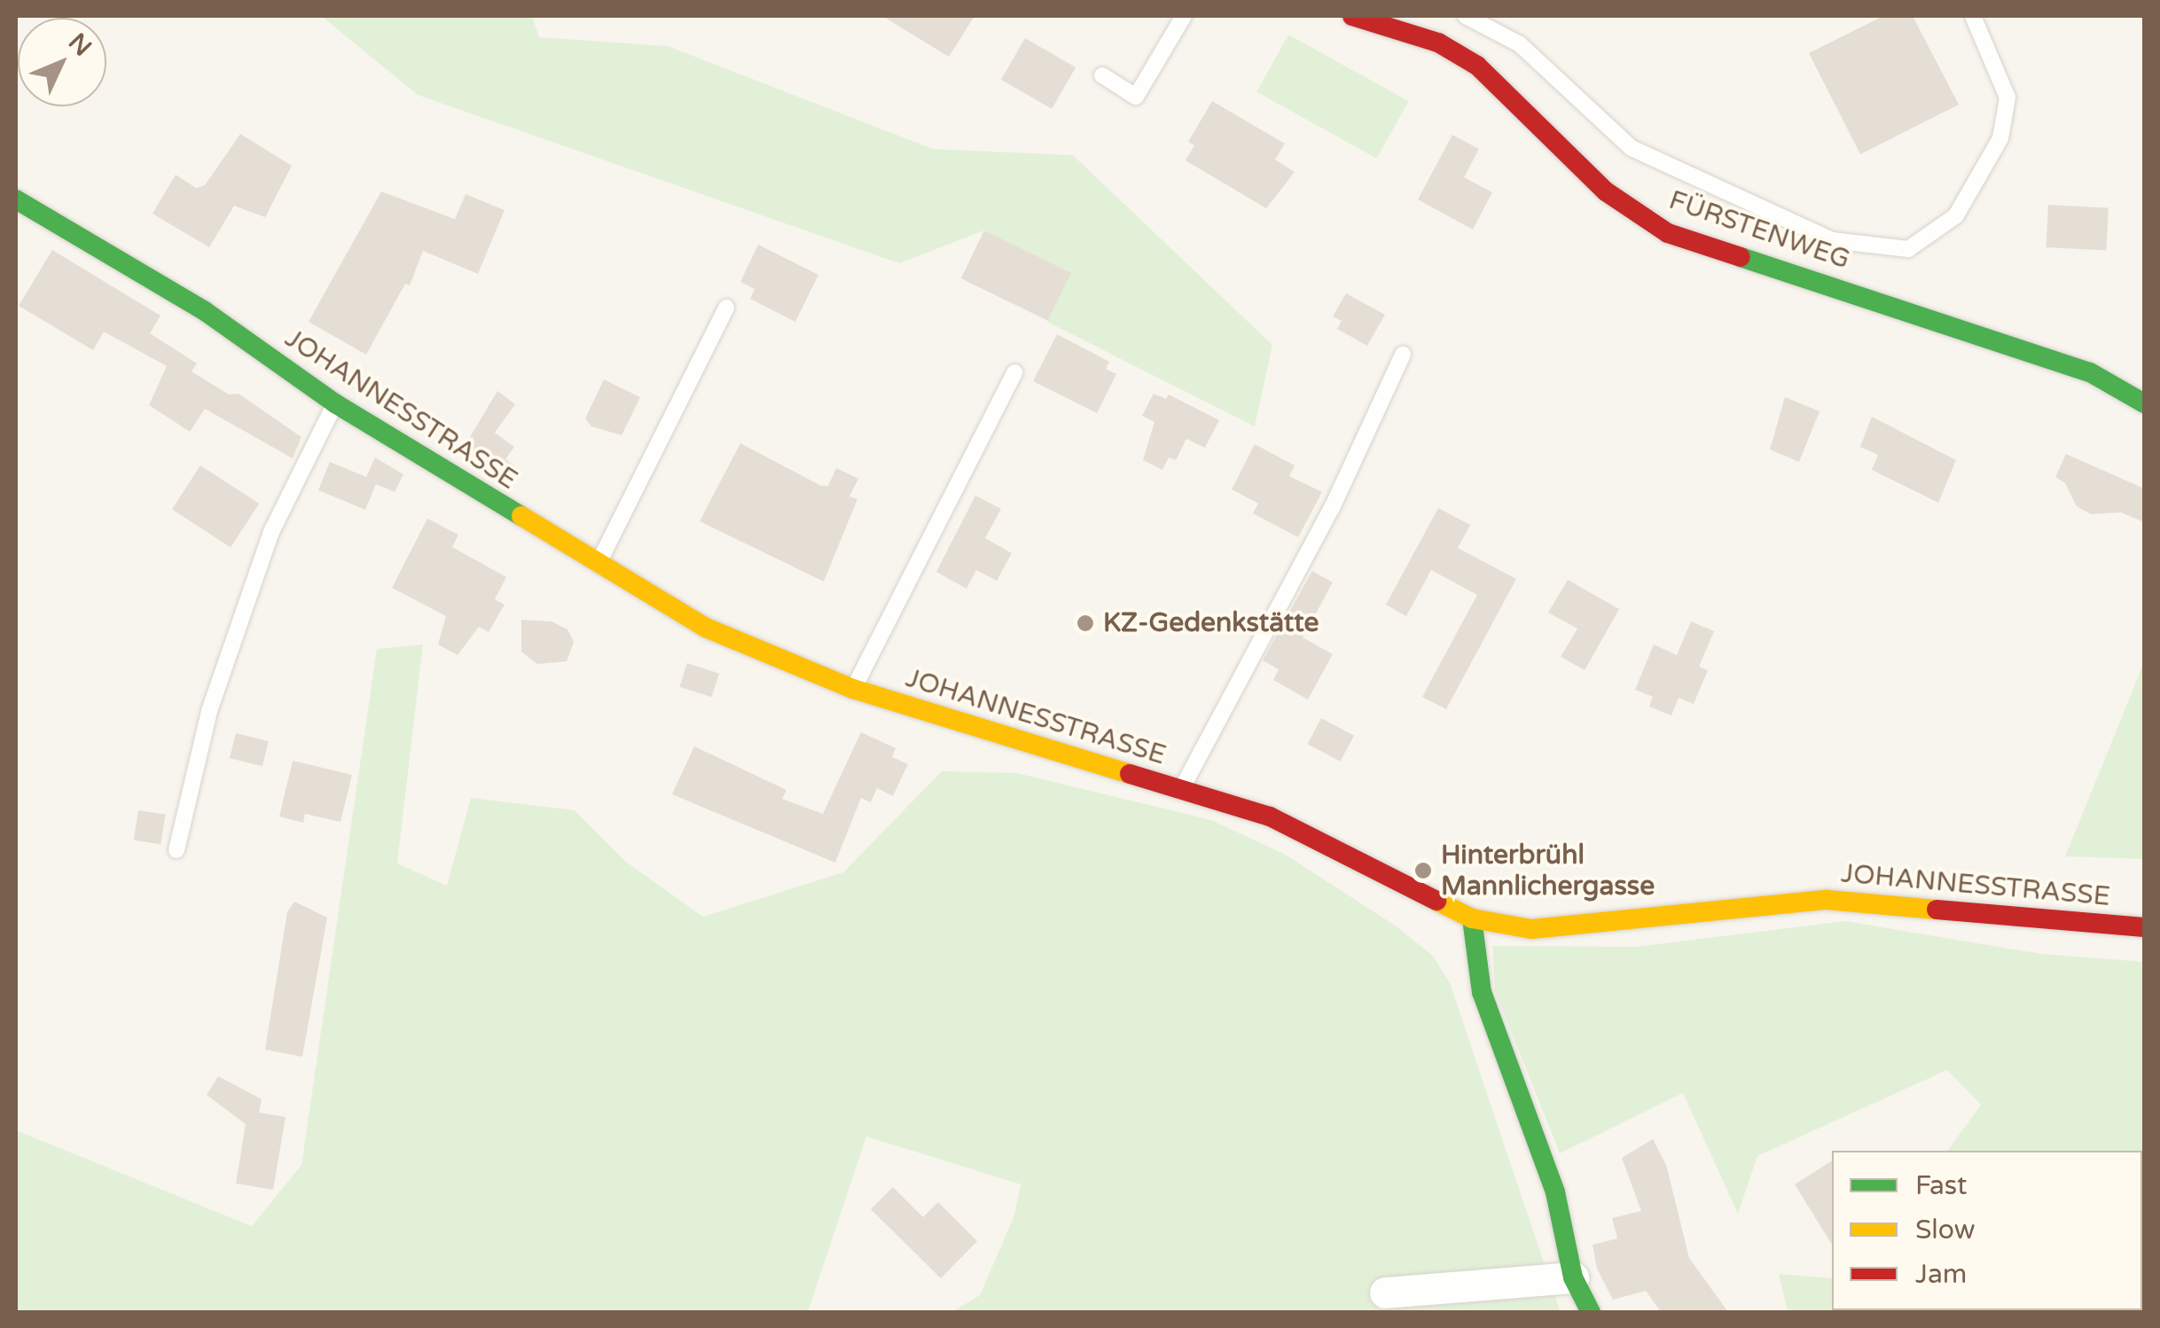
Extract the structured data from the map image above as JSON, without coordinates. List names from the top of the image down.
{
  "streets": {
    "main road": ["FÜRSTENWEG", "JOHANNESSTRASSE"]
  },
  "places": ["KZ-Gedenkstätte", "Hinterbrühl Mannlichergasse"],
  "legend": ["Fast", "Slow", "Jam"],
  "north": "top right"
}
